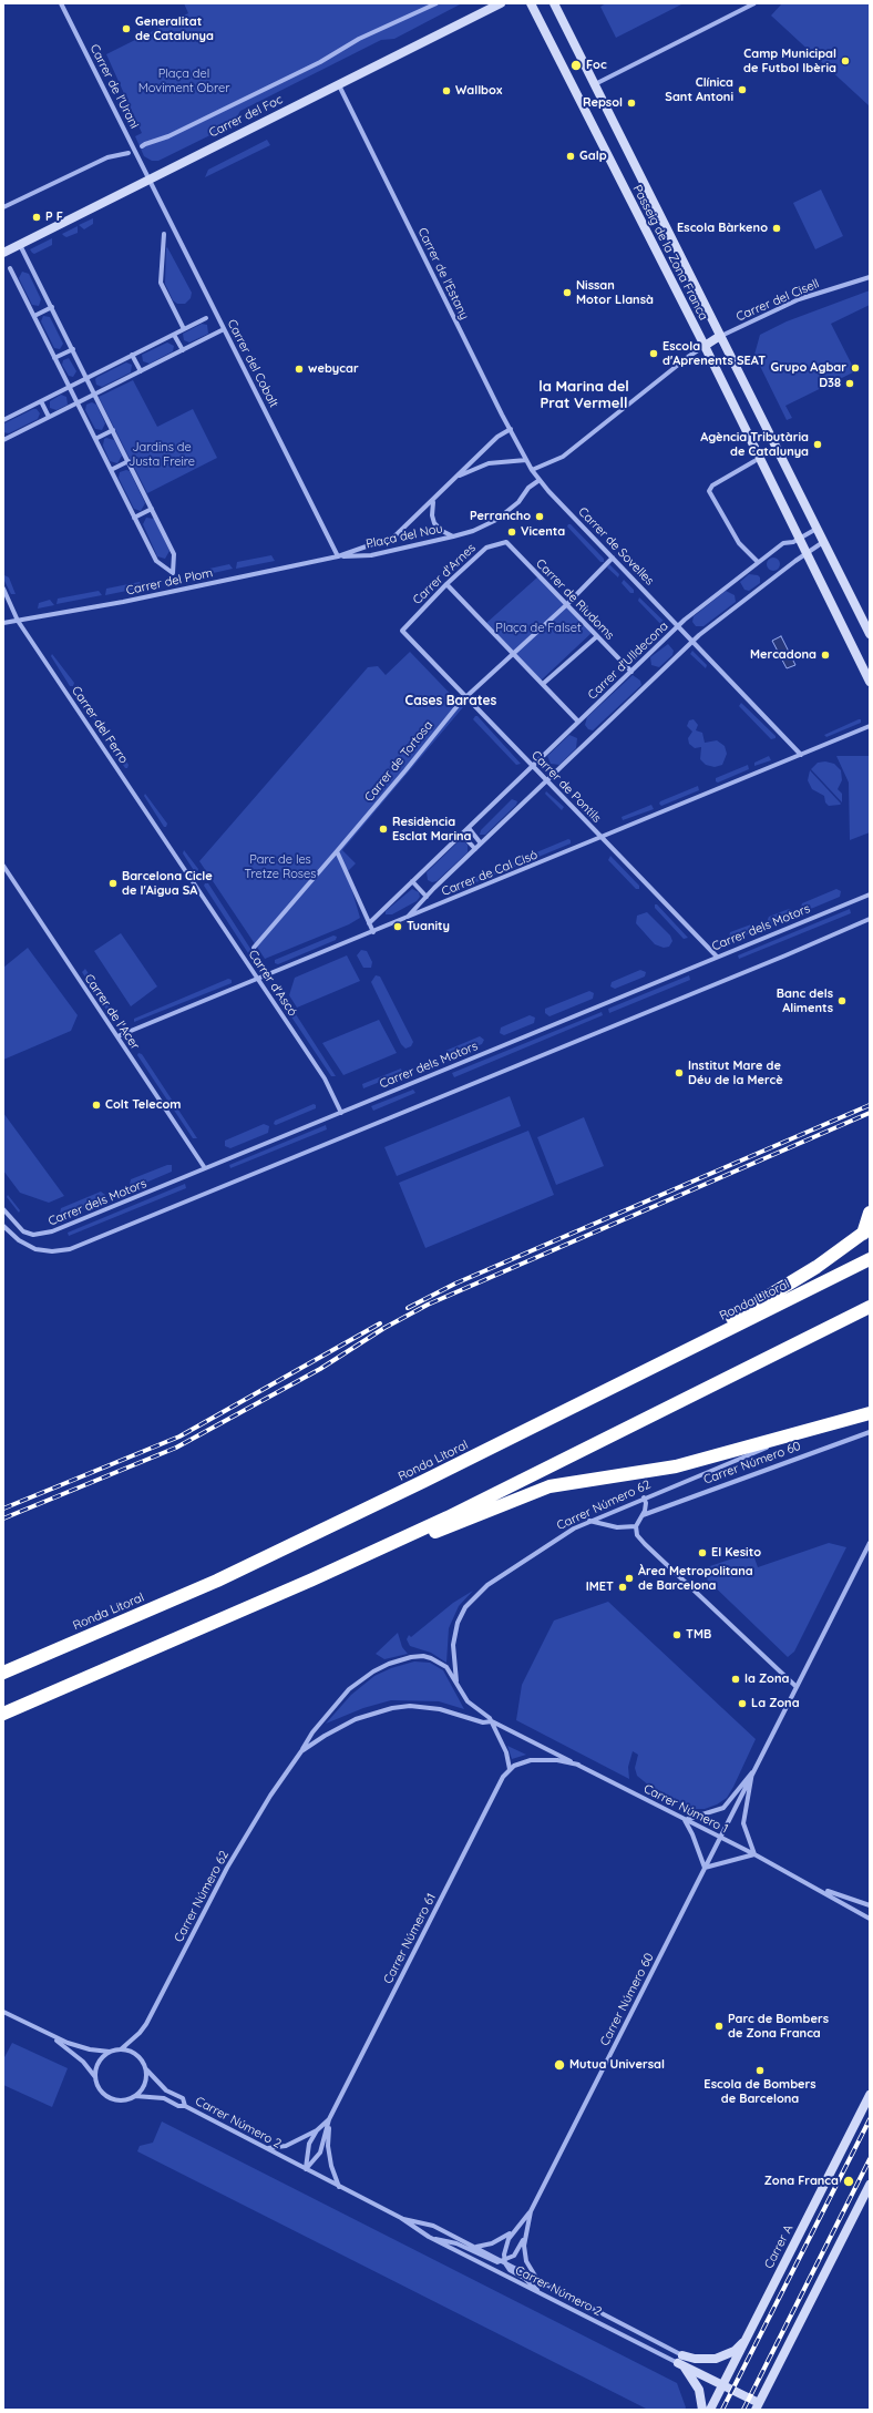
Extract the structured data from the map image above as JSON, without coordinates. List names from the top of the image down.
{
  "streets": {
    "highway": ["Ronda Litoral"],
    "main road": ["Carrer del Foc", "Passeig de la Zona Franca", "Carrer A"],
    "street": [
      "Carrer de l'Urani",
      "Carrer de l'Estany",
      "Carrer del Cisell",
      "Carrer del Cobalt",
      "Plaça del Nou",
      "Carrer de Sovelles",
      "Carrer d'Arnes",
      "Carrer del Plom",
      "Carrer de Riudoms",
      "Carrer d'Ulldecona",
      "Carrer del Ferro",
      "Carrer de Tortosa",
      "Carrer de Pontils",
      "Carrer de Cal Cisó",
      "Carrer dels Motors",
      "Carrer d'Ascó",
      "Carrer de l'Acer",
      "Carrer Número 60",
      "Carrer Número 62",
      "Carrer Número 1",
      "Carrer Número 61",
      "Carrer Número 2"
    ]
  },
  "crossings": [
    ["Carrer de l'Urani", "Carrer del Foc"],
    ["Carrer de l'Urani", "Carrer del Cobalt"],
    ["Carrer del Foc", "Carrer de l'Estany"],
    ["Carrer del Foc", "Carrer del Cobalt"],
    ["Passeig de la Zona Franca", "Carrer del Cisell"],
    ["Passeig de la Zona Franca", "Carrer d'Ulldecona"],
    ["Carrer de l'Estany", "Plaça del Nou"],
    ["Carrer de l'Estany", "Carrer de Sovelles"],
    ["Carrer del Cobalt", "Plaça del Nou"],
    ["Carrer del Cobalt", "Carrer del Plom"],
    ["Plaça del Nou", "Carrer de Sovelles"],
    ["Plaça del Nou", "Carrer del Plom"],
    ["Carrer de Sovelles", "Carrer d'Ulldecona"],
    ["Carrer de Sovelles", "Carrer de Tortosa"],
    ["Carrer de Sovelles", "Carrer de Cal Cisó"],
    ["Carrer d'Arnes", "Carrer de Riudoms"],
    ["Carrer d'Arnes", "Carrer de Pontils"],
    ["Carrer del Plom", "Carrer del Ferro"],
    ["Carrer de Riudoms", "Carrer d'Ulldecona"],
    ["Carrer de Riudoms", "Carrer de Tortosa"],
    ["Carrer d'Ulldecona", "Carrer de Pontils"],
    ["Carrer del Ferro", "Carrer d'Ascó"],
    ["Carrer de Tortosa", "Carrer de Pontils"],
    ["Carrer de Pontils", "Carrer de Cal Cisó"],
    ["Carrer de Pontils", "Carrer dels Motors"],
    ["Carrer de Cal Cisó", "Carrer d'Ascó"],
    ["Carrer de Cal Cisó", "Carrer de l'Acer"],
    ["Carrer dels Motors", "Carrer d'Ascó"],
    ["Carrer dels Motors", "Carrer de l'Acer"],
    ["Carrer Número 60", "Carrer Número 1"],
    ["Carrer Número 60", "Carrer Número 2"],
    ["Carrer Número 62", "Carrer Número 1"],
    ["Carrer Número 62", "Carrer Número 2"],
    ["Carrer Número 61", "Carrer Número 2"]
  ],
  "districts": ["la Marina del Prat Vermell", "Cases Barates"],
  "parks": [
    "Plaça del Moviment Obrer",
    "Jardins de Justa Freire",
    "Plaça de Falset",
    "Parc de les Tretze Roses"
  ],
  "places": [
    "Generalitat de Catalunya",
    "Camp Municipal de Futbol Ibèria",
    "Foc",
    "Clínica Sant Antoni",
    "Wallbox",
    "Repsol",
    "Galp",
    "P F",
    "Escola Bàrkeno",
    "Nissan Motor Llansà",
    "Escola d'Aprenents SEAT",
    "Grupo Agbar",
    "webycar",
    "D38",
    "Agència Tributària de Catalunya",
    "Perrancho",
    "Vicenta",
    "Mercadona",
    "Residència Esclat Marina",
    "Barcelona Cicle de l'Aigua SA",
    "Tuanity",
    "Banc dels Aliments",
    "Institut Mare de Déu de la Mercè",
    "Colt Telecom",
    "El Kesito",
    "Àrea Metropolitana de Barcelona",
    "IMET",
    "TMB",
    "la Zona",
    "La Zona",
    "Parc de Bombers de Zona Franca",
    "Mutua Universal",
    "Escola de Bombers de Barcelona",
    "Zona Franca"
  ]
}
